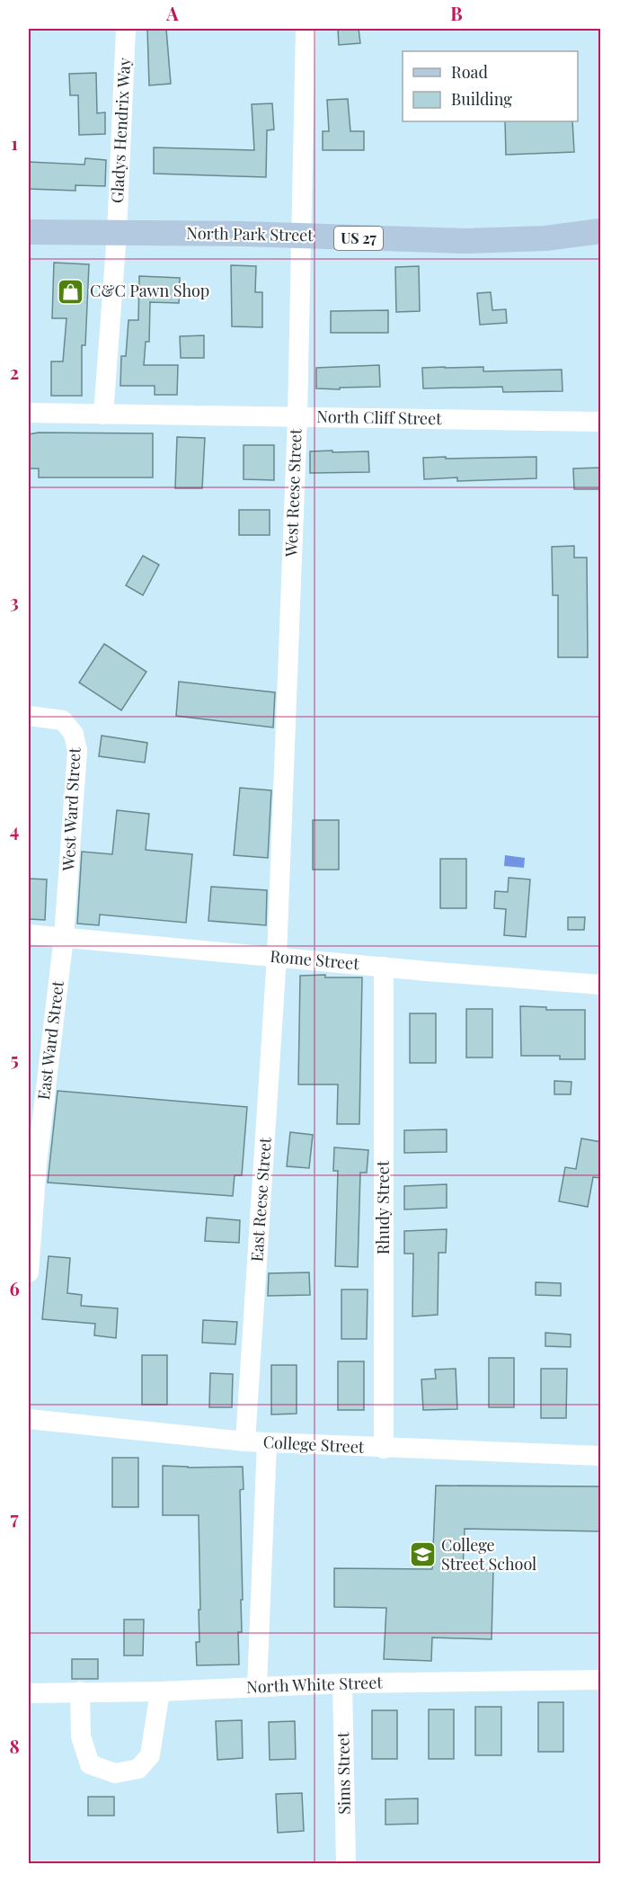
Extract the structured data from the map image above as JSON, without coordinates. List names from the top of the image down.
{
  "streets": {
    "main road": ["North Park Street", "US 27"],
    "street": [
      "Gladys Hendrix Way",
      "North Cliff Street",
      "West Reese Street",
      "West Ward Street",
      "Rome Street",
      "East Ward Street",
      "East Reese Street",
      "Rhudy Street",
      "College Street",
      "North White Street",
      "Sims Street"
    ]
  },
  "crossings": [
    ["Gladys Hendrix Way", "North Park Street"],
    ["Gladys Hendrix Way", "North Cliff Street"],
    ["North Park Street", "West Reese Street"],
    ["North Cliff Street", "West Reese Street"],
    ["West Reese Street", "Rome Street"],
    ["West Reese Street", "East Reese Street"],
    ["West Ward Street", "Rome Street"],
    ["West Ward Street", "East Ward Street"],
    ["Rome Street", "East Ward Street"],
    ["Rome Street", "East Reese Street"],
    ["Rome Street", "Rhudy Street"],
    ["East Reese Street", "College Street"],
    ["Rhudy Street", "College Street"],
    ["North White Street", "Sims Street"]
  ],
  "places": {
    "shop": ["C&C Pawn Shop"],
    "school or university": ["College Street School"]
  },
  "legend": ["Road", "Building"],
  "grid": {
    "columns": ["A", "B"],
    "rows": [
      "1",
      "2",
      "3",
      "4",
      "5",
      "6",
      "7",
      "8"
    ]
  }
}
